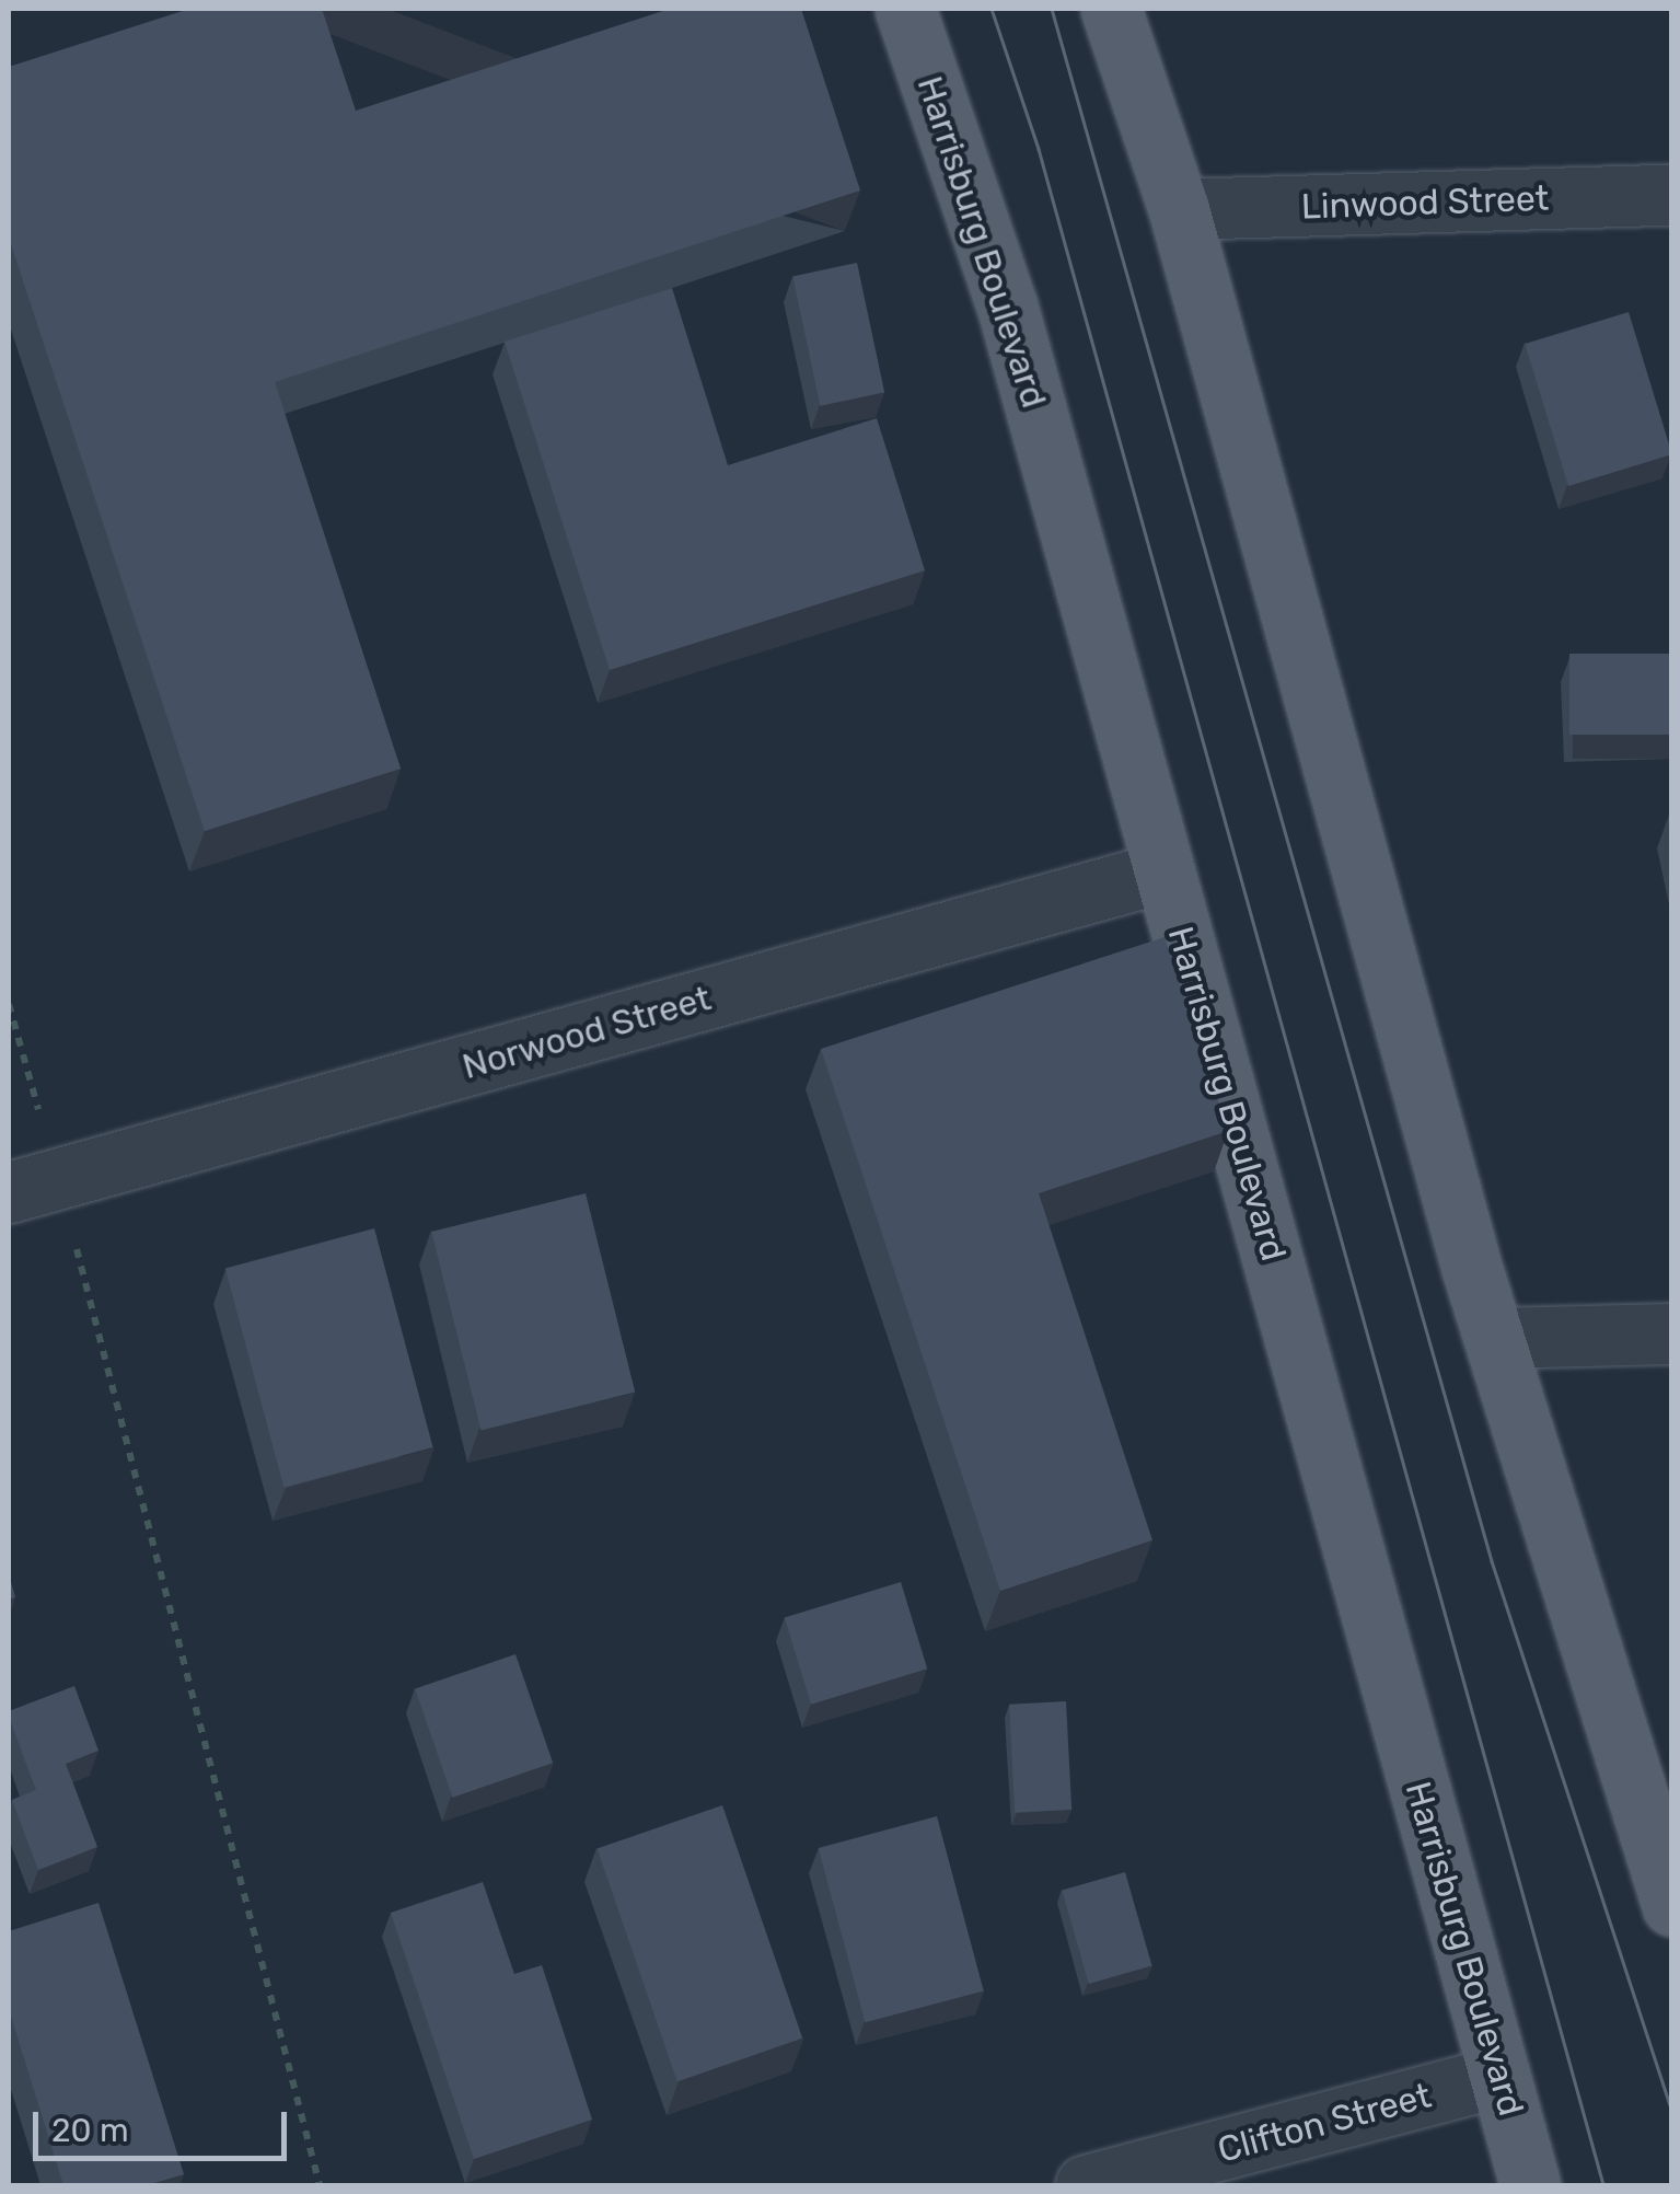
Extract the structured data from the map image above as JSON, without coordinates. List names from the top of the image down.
{
  "streets": {
    "main road": ["Harrisburg Boulevard"],
    "street": ["Linwood Street", "Norwood Street", "Clifton Street"]
  },
  "crossings": [
    ["Harrisburg Boulevard", "Norwood Street"],
    ["Harrisburg Boulevard", "Clifton Street"]
  ],
  "scale_bar": "20 m"
}
